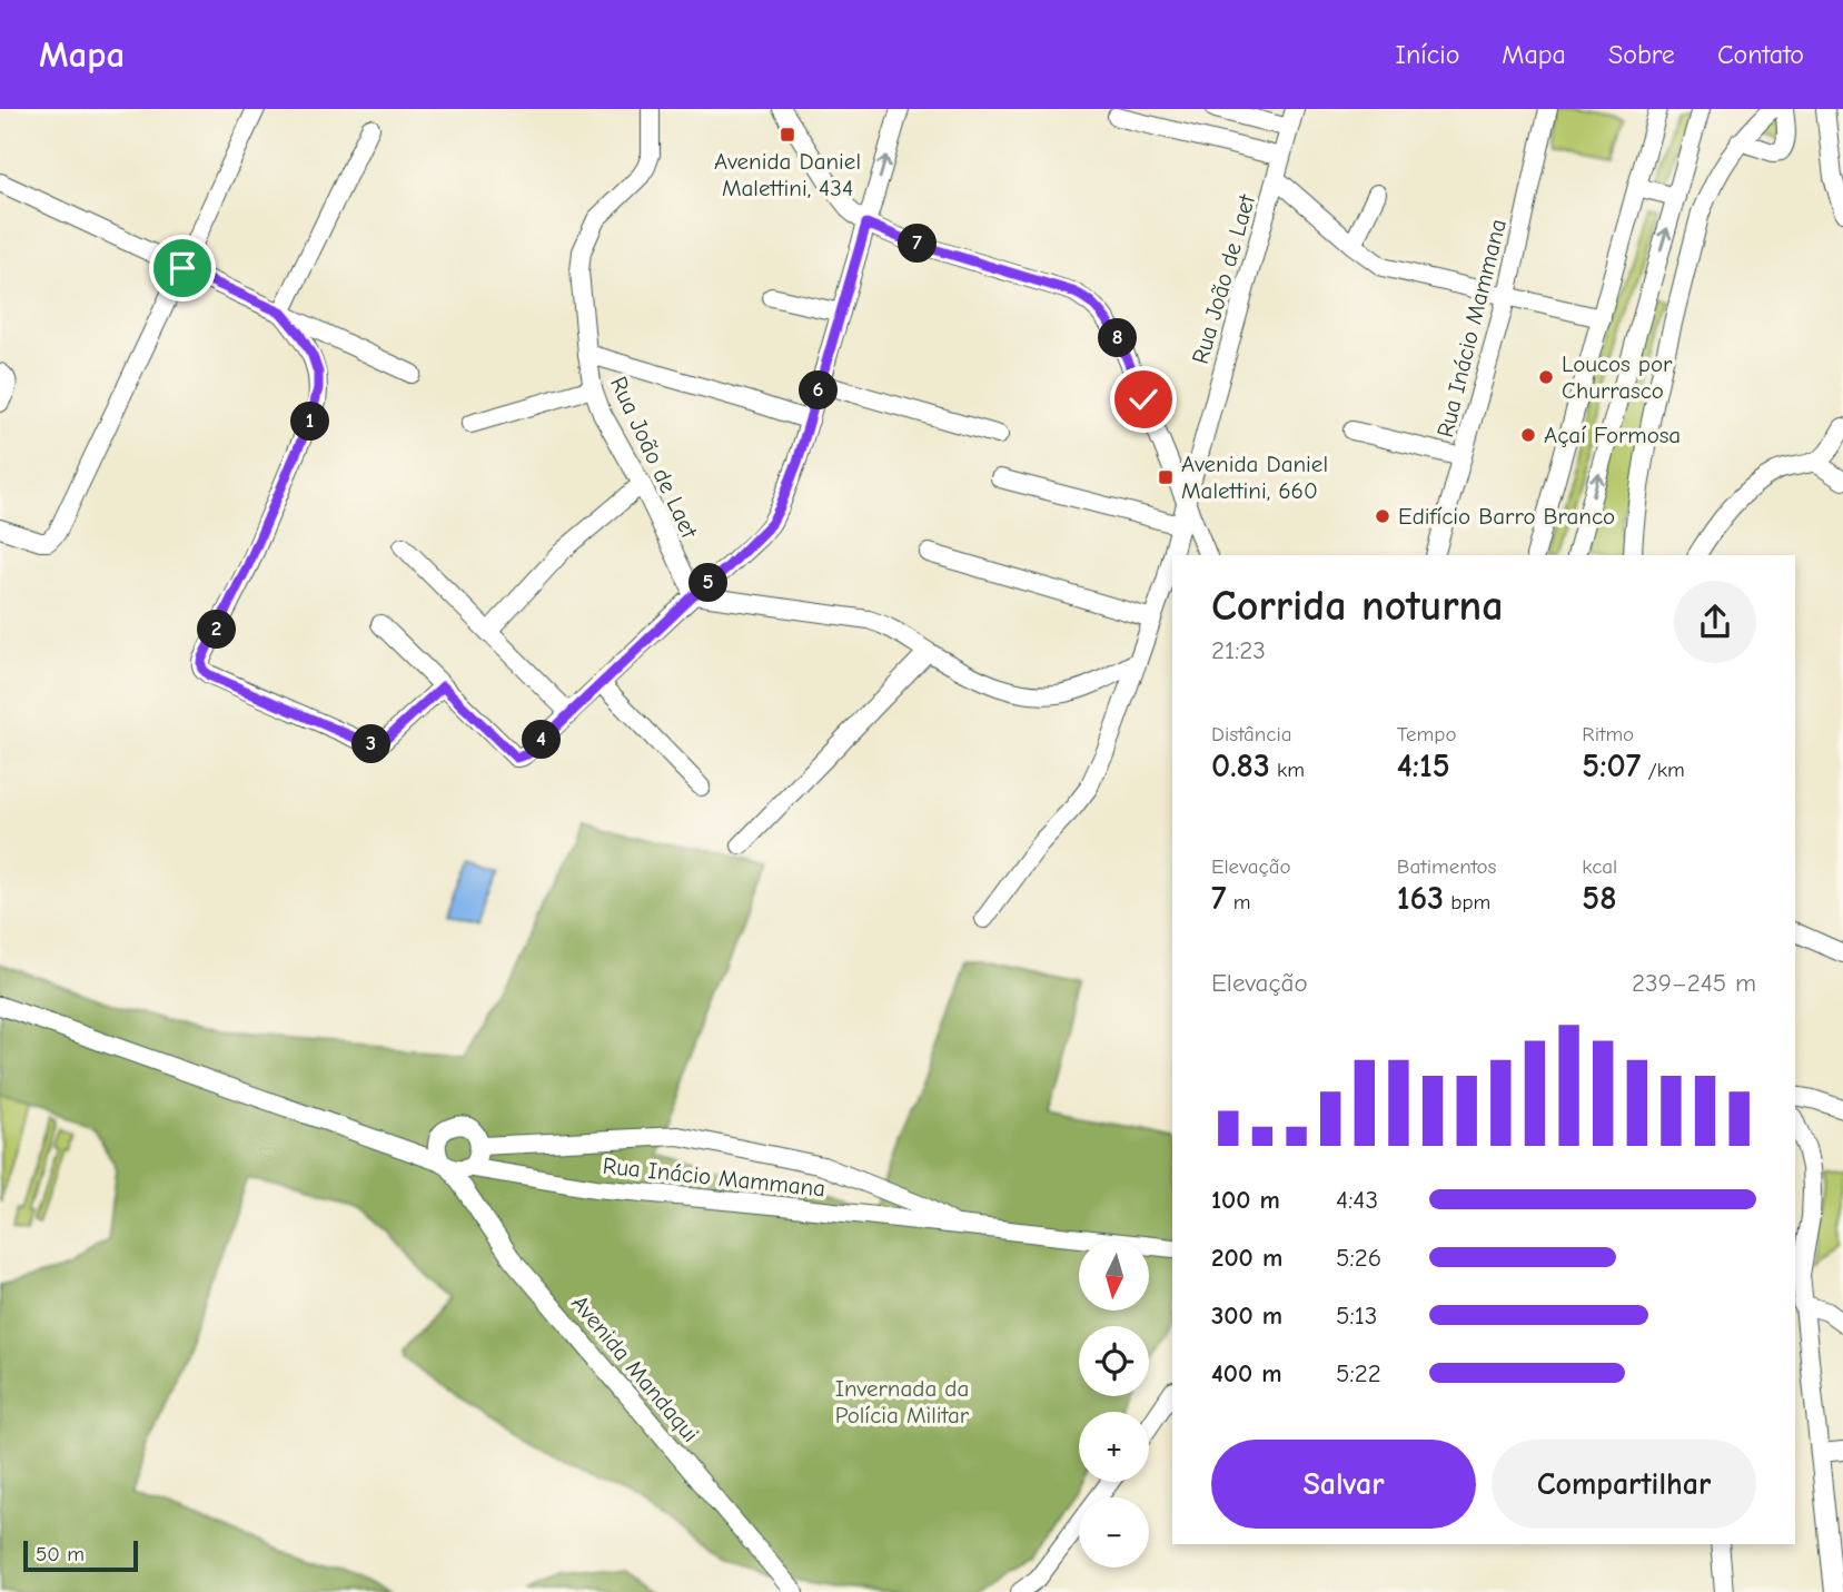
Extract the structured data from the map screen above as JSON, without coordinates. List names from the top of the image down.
{
  "streets": {
    "street": ["Rua João de Laet", "Rua Inácio Mammana", "Avenida Mandaqui"]
  },
  "crossings": [
    ["Rua Inácio Mammana", "Avenida Mandaqui"]
  ],
  "parks": ["Invernada da Polícia Militar"],
  "places": {
    "transit": ["Avenida Daniel Malettini, 434", "Avenida Daniel Malettini, 660"],
    "other": ["Loucos por Churrasco", "Açaí Formosa", "Edifício Barro Branco"]
  },
  "scale_bar": "50 m",
  "north": "bottom",
  "page": {
    "header": "Mapa",
    "nav": [
      "Início",
      "Mapa",
      "Sobre",
      "Contato"
    ],
    "pins": [
      "7",
      "8",
      "6",
      "1",
      "5",
      "2",
      "4",
      "3"
    ],
    "heading": ["Corrida noturna", "21:23"],
    "stats": [
      ["Distância", "0.83 km"],
      ["Tempo", "4:15"],
      ["Ritmo", "5:07 /km"],
      ["Elevação", "7 m"],
      ["Batimentos", "163 bpm"],
      ["kcal", "58"]
    ],
    "chart": ["Elevação", "239–245 m"],
    "list": [
      {
        "name": "100 m",
        "note": "4:43"
      },
      {
        "name": "200 m",
        "note": "5:26"
      },
      {
        "name": "300 m",
        "note": "5:13"
      },
      {
        "name": "400 m",
        "note": "5:22"
      }
    ],
    "map_buttons": ["+", "−"],
    "buttons": ["Salvar", "Compartilhar"],
    "scale": "50 m"
  }
}
